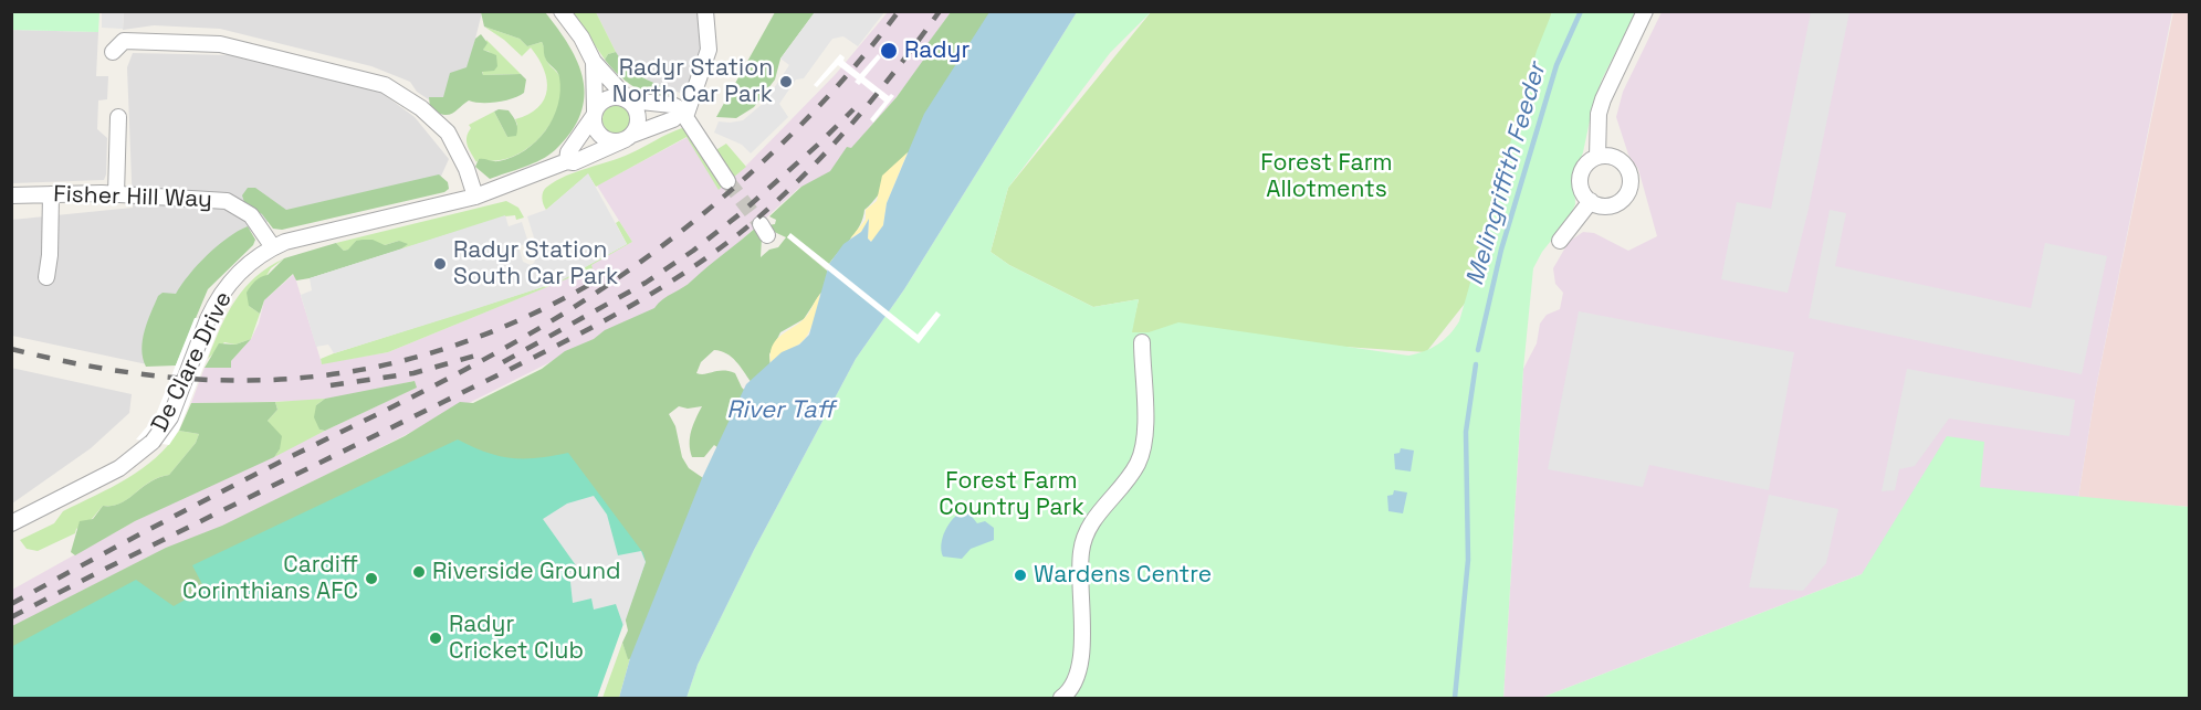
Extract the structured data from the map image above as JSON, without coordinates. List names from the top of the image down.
{
  "streets": {
    "street": ["Fisher Hill Way", "De Clare Drive"]
  },
  "crossings": [
    ["Fisher Hill Way", "De Clare Drive"]
  ],
  "water": ["Melingriffith Feeder", "River Taff"],
  "parks": ["Forest Farm Allotments", "Forest Farm Country Park"],
  "places": [
    "Radyr",
    "Radyr Station North Car Park",
    "Radyr Station South Car Park",
    "Riverside Ground",
    "Wardens Centre",
    "Cardiff Corinthians AFC",
    "Radyr Cricket Club"
  ]
}
